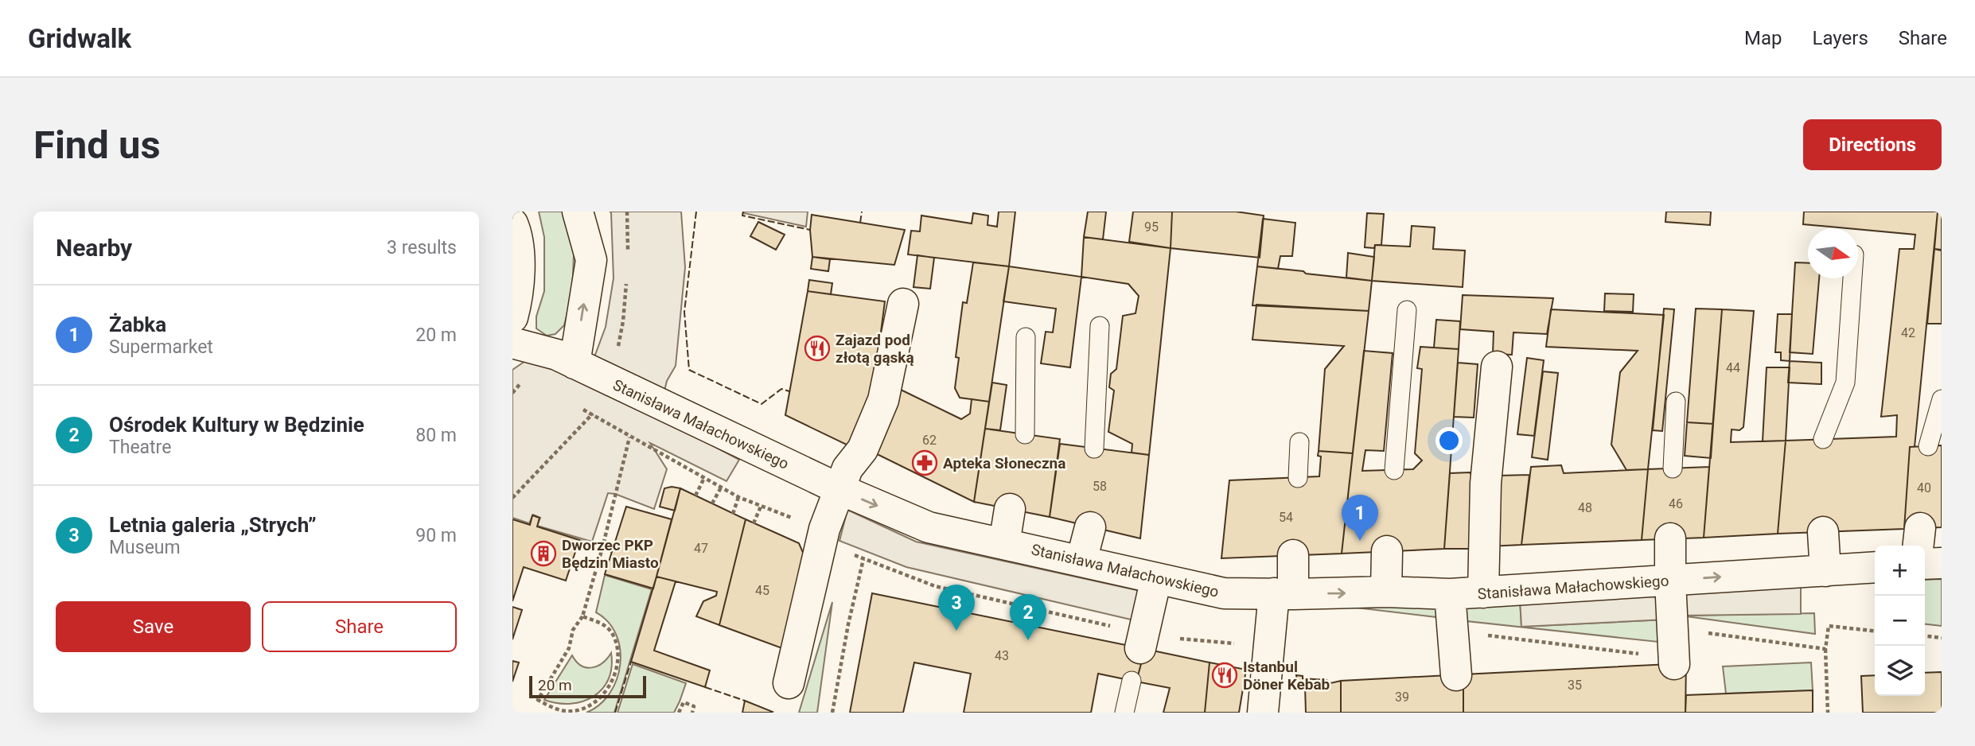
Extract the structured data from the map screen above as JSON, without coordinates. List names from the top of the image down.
{
  "streets": {
    "street": ["Stanisława Małachowskiego"]
  },
  "places": {
    "restaurant": ["Zajazd pod złotą gąską", "Istanbul Döner Kebab"],
    "pharmacy": ["Apteka Słoneczna"],
    "building": ["Dworzec PKP Będzin Miasto"]
  },
  "house_numbers": [
    "95",
    "42",
    "44",
    "62",
    "58",
    "40",
    "46",
    "48",
    "54",
    "47",
    "45",
    "43",
    "35",
    "39"
  ],
  "scale_bar": "20 m",
  "north": "right",
  "page": {
    "header": "Gridwalk",
    "nav": ["Map", "Layers", "Share"],
    "buttons": [
      "Directions",
      ["Save", "Share"]
    ],
    "title": "Find us",
    "heading": ["Nearby", "3 results"],
    "list": [
      {
        "mark": "1",
        "name": "Żabka",
        "note": "Supermarket",
        "value": "20 m"
      },
      {
        "mark": "2",
        "name": "Ośrodek Kultury w Będzinie",
        "note": "Theatre",
        "value": "80 m"
      },
      {
        "mark": "3",
        "name": "Letnia galeria „Strych”",
        "note": "Museum",
        "value": "90 m"
      }
    ],
    "pins": ["1", "3", "2"],
    "map_buttons": ["+", "−"],
    "scale": "20 m"
  }
}
